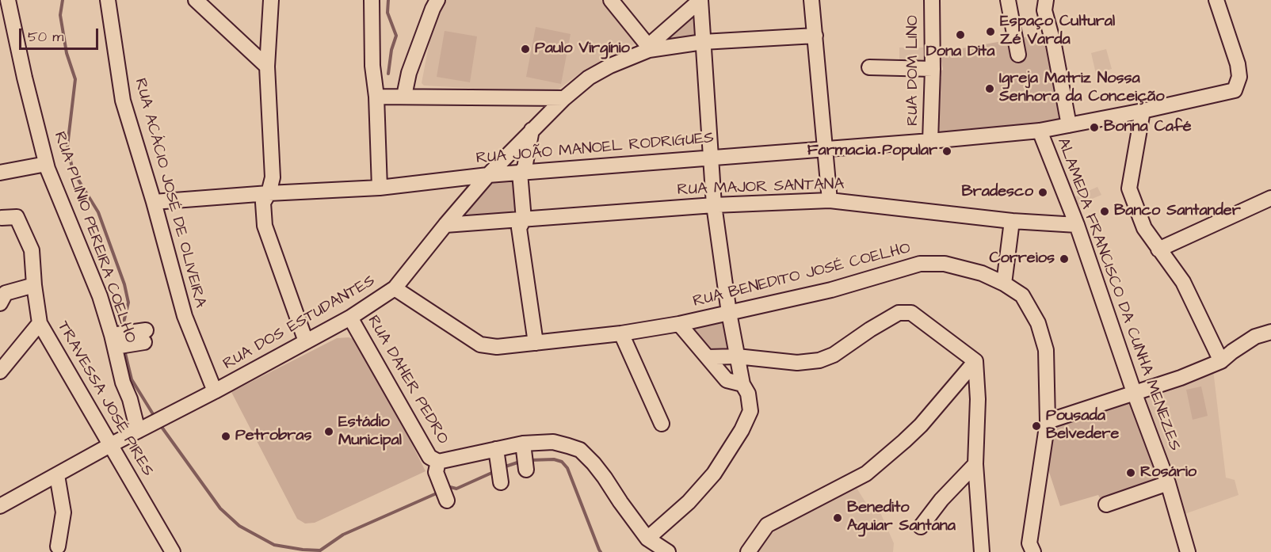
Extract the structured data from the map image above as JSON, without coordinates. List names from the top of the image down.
{
  "streets": {
    "street": [
      "RUA DOM LINO",
      "RUA JOÃO MANOEL RODRIGUES",
      "RUA MAJOR SANTANA",
      "RUA ACÁCIO JOSÉ DE OLIVEIRA",
      "RUA PLINIO PEREIRA COELHO",
      "RUA BENEDITO JOSÉ COELHO",
      "ALAMEDA FRANCISCO DA CUNHA MENEZES",
      "RUA DOS ESTUDANTES",
      "RUA DAHER PEDRO",
      "TRAVESSA JOSÉ PIRES"
    ]
  },
  "crossings": [
    ["RUA DOM LINO", "RUA JOÃO MANOEL RODRIGUES"],
    ["RUA JOÃO MANOEL RODRIGUES", "RUA ACÁCIO JOSÉ DE OLIVEIRA"],
    ["RUA JOÃO MANOEL RODRIGUES", "ALAMEDA FRANCISCO DA CUNHA MENEZES"],
    ["RUA JOÃO MANOEL RODRIGUES", "RUA DOS ESTUDANTES"],
    ["RUA MAJOR SANTANA", "ALAMEDA FRANCISCO DA CUNHA MENEZES"],
    ["RUA MAJOR SANTANA", "RUA DOS ESTUDANTES"],
    ["RUA ACÁCIO JOSÉ DE OLIVEIRA", "RUA DOS ESTUDANTES"],
    ["RUA PLINIO PEREIRA COELHO", "RUA DOS ESTUDANTES"],
    ["RUA BENEDITO JOSÉ COELHO", "RUA DOS ESTUDANTES"],
    ["RUA DOS ESTUDANTES", "RUA DAHER PEDRO"],
    ["RUA DOS ESTUDANTES", "TRAVESSA JOSÉ PIRES"]
  ],
  "places": [
    "Espaço Cultural Zé Varda",
    "Dona Dita",
    "Paulo Virgínio",
    "Igreja Matriz Nossa Senhora da Conceição",
    "Bonna Café",
    "Farmacia Popular",
    "Bradesco",
    "Banco Santander",
    "Correios",
    "Pousada Belvedere",
    "Estádio Municipal",
    "Petrobras",
    "Rosário",
    "Benedito Aguiar Santana"
  ],
  "scale_bar": "50 m"
}
